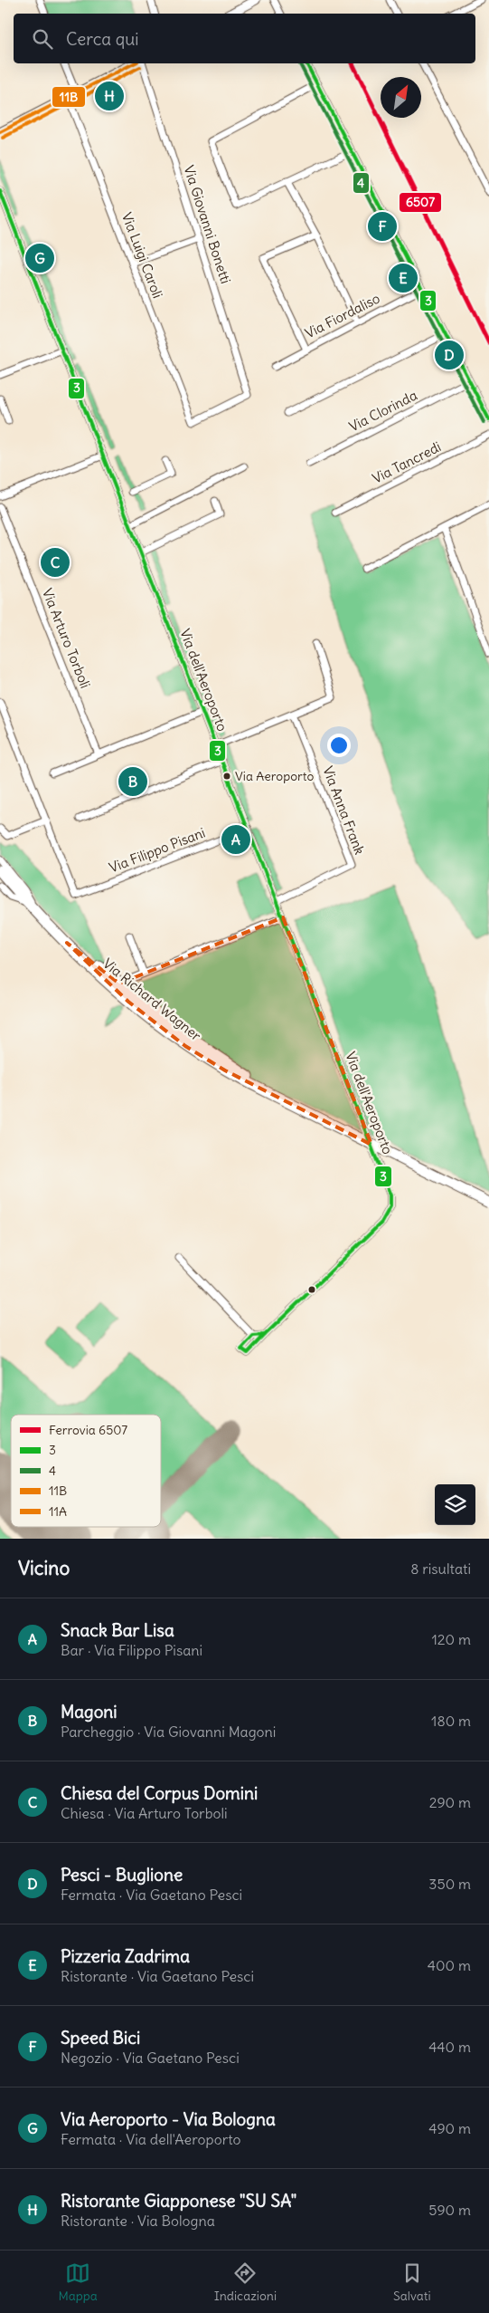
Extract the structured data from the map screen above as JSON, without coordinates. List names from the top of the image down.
{
  "streets": {
    "main road": ["Via Richard Wagner"],
    "street": [
      "Via Giovanni Bonetti",
      "Via Luigi Caroli",
      "Via Fiordaliso",
      "Via Clorinda",
      "Via Tancredi",
      "Via Arturo Torboli",
      "Via dell'Aeroporto",
      "Via Anna Frank",
      "Via Filippo Pisani"
    ]
  },
  "crossings": [
    ["Via Giovanni Bonetti", "Via Luigi Caroli"],
    ["Via dell'Aeroporto", "Via Anna Frank"],
    ["Via dell'Aeroporto", "Via Filippo Pisani"]
  ],
  "places": ["Via Aeroporto"],
  "lines": [
    "rail line 6507",
    "transit line 3",
    "transit line 11B",
    "transit line 4",
    "transit line 11A"
  ],
  "legend": [
    "Ferrovia 6507",
    "3",
    "4",
    "11B",
    "11A"
  ],
  "north": "top right",
  "page": {
    "search": "Cerca qui",
    "pins": [
      "H",
      "F",
      "G",
      "E",
      "D",
      "C",
      "B",
      "A"
    ],
    "heading": ["Vicino", "8 risultati"],
    "list": [
      {
        "mark": "A",
        "name": "Snack Bar Lisa",
        "note": "Bar · Via Filippo Pisani",
        "value": "120 m"
      },
      {
        "mark": "B",
        "name": "Magoni",
        "note": "Parcheggio · Via Giovanni Magoni",
        "value": "180 m"
      },
      {
        "mark": "C",
        "name": "Chiesa del Corpus Domini",
        "note": "Chiesa · Via Arturo Torboli",
        "value": "290 m"
      },
      {
        "mark": "D",
        "name": "Pesci - Buglione",
        "note": "Fermata · Via Gaetano Pesci",
        "value": "350 m"
      },
      {
        "mark": "E",
        "name": "Pizzeria Zadrima",
        "note": "Ristorante · Via Gaetano Pesci",
        "value": "400 m"
      },
      {
        "mark": "F",
        "name": "Speed Bici",
        "note": "Negozio · Via Gaetano Pesci",
        "value": "440 m"
      },
      {
        "mark": "G",
        "name": "Via Aeroporto - Via Bologna",
        "note": "Fermata · Via dell'Aeroporto",
        "value": "490 m"
      },
      {
        "mark": "H",
        "name": "Ristorante Giapponese \"SU SA\"",
        "note": "Ristorante · Via Bologna",
        "value": "590 m"
      }
    ],
    "nav": ["Mappa", "Indicazioni", "Salvati"]
  }
}
